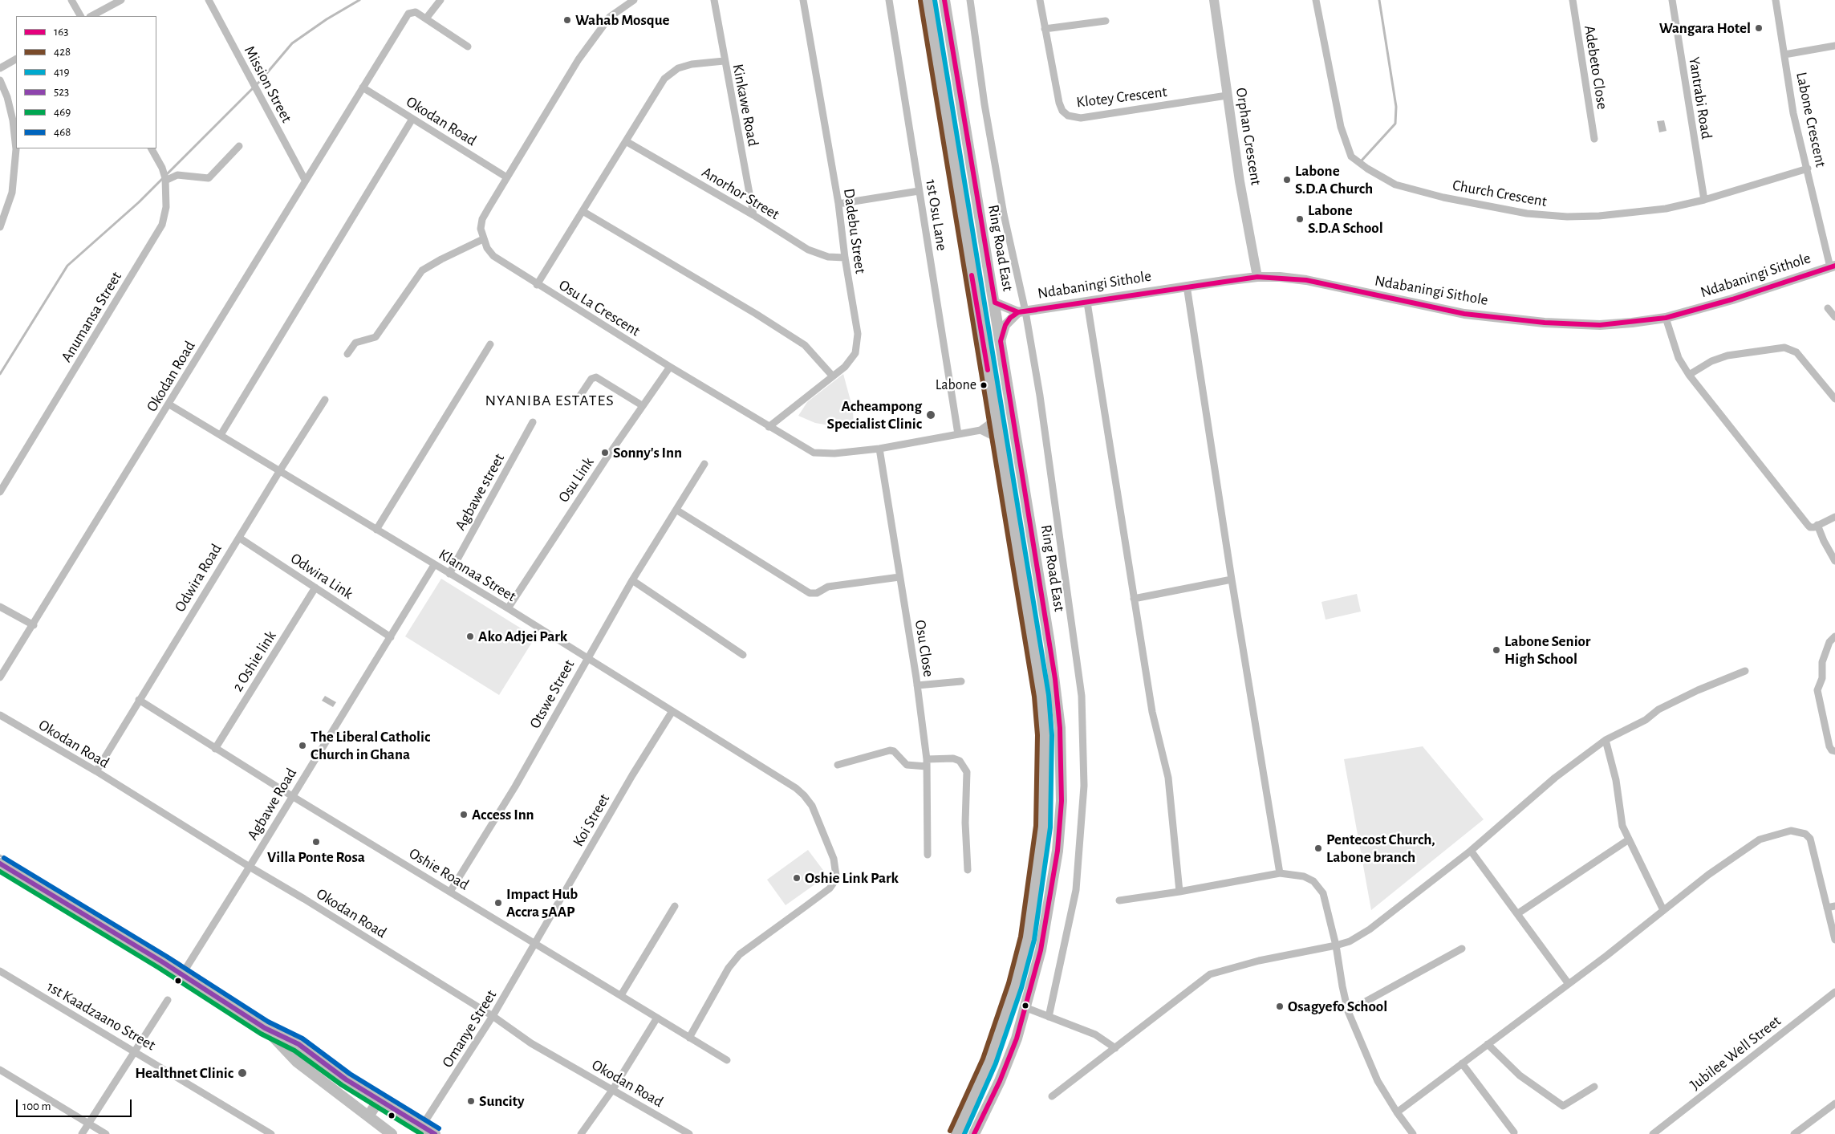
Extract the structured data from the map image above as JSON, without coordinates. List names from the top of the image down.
{
  "streets": {
    "main road": ["Ring Road East"],
    "street": [
      "Adebeto Close",
      "Mission Street",
      "Klotey Crescent",
      "Yantrabi Road",
      "Kinkawe Road",
      "Labone Crescent",
      "Okodan Road",
      "Orphan Crescent",
      "Anorhor Street",
      "Church Crescent",
      "1st Osu Lane",
      "Dadebu Street",
      "Ndabaningi Sithole",
      "Osu La Crescent",
      "Anumansa Street",
      "Osu Link",
      "Agbawe street",
      "Klannaa Street",
      "Odwira Link",
      "Odwira Road",
      "Osu Close",
      "2 Oshie link",
      "Otswe Street",
      "Agbawe Road",
      "Koi Street",
      "Oshie Road",
      "1st Kaadzaano Street",
      "Omanye Street",
      "Jubilee Well Street"
    ]
  },
  "crossings": [
    ["Mission Street", "Okodan Road"],
    ["Klotey Crescent", "Orphan Crescent"],
    ["Yantrabi Road", "Church Crescent"],
    ["Kinkawe Road", "Anorhor Street"],
    ["Labone Crescent", "Church Crescent"],
    ["Labone Crescent", "Ndabaningi Sithole"],
    ["Okodan Road", "Osu La Crescent"],
    ["Okodan Road", "Klannaa Street"],
    ["Okodan Road", "Odwira Road"],
    ["Okodan Road", "Agbawe Road"],
    ["Okodan Road", "Omanye Street"],
    ["Orphan Crescent", "Ndabaningi Sithole"],
    ["Anorhor Street", "Dadebu Street"],
    ["1st Osu Lane", "Osu La Crescent"],
    ["Dadebu Street", "Osu La Crescent"],
    ["Ring Road East", "Osu La Crescent"],
    ["Osu La Crescent", "Osu Link"],
    ["Osu La Crescent", "Osu Close"],
    ["Osu Link", "Klannaa Street"],
    ["Agbawe street", "Klannaa Street"],
    ["Klannaa Street", "Odwira Road"],
    ["Klannaa Street", "Otswe Street"],
    ["Klannaa Street", "Agbawe Road"],
    ["Klannaa Street", "Koi Street"],
    ["Klannaa Street", "Oshie Road"],
    ["Odwira Link", "Odwira Road"],
    ["Odwira Link", "2 Oshie link"],
    ["Odwira Link", "Agbawe Road"],
    ["Odwira Road", "Oshie Road"],
    ["2 Oshie link", "Oshie Road"],
    ["Otswe Street", "Oshie Road"],
    ["Agbawe Road", "Oshie Road"],
    ["Koi Street", "Oshie Road"],
    ["Koi Street", "Omanye Street"],
    ["Oshie Road", "Omanye Street"]
  ],
  "districts": ["NYANIBA ESTATES"],
  "places": [
    "Wahab Mosque",
    "Wangara Hotel",
    "Labone S.D.A Church",
    "Labone S.D.A School",
    "Labone",
    "Acheampong Specialist Clinic",
    "Sonny's Inn",
    "Ako Adjei Park",
    "Labone Senior High School",
    "The Liberal Catholic Church in Ghana",
    "Access Inn",
    "Villa Ponte Rosa",
    "Pentecost Church, Labone branch",
    "Oshie Link Park",
    "Impact Hub Accra 5AAP",
    "Osagyefo School",
    "Healthnet Clinic",
    "Suncity"
  ],
  "lines": [
    "transit line 163",
    "transit line 419",
    "transit line 428",
    "transit line 468",
    "transit line 523",
    "transit line 469"
  ],
  "legend": [
    "163",
    "428",
    "419",
    "523",
    "469",
    "468"
  ],
  "scale_bar": "100 m"
}
